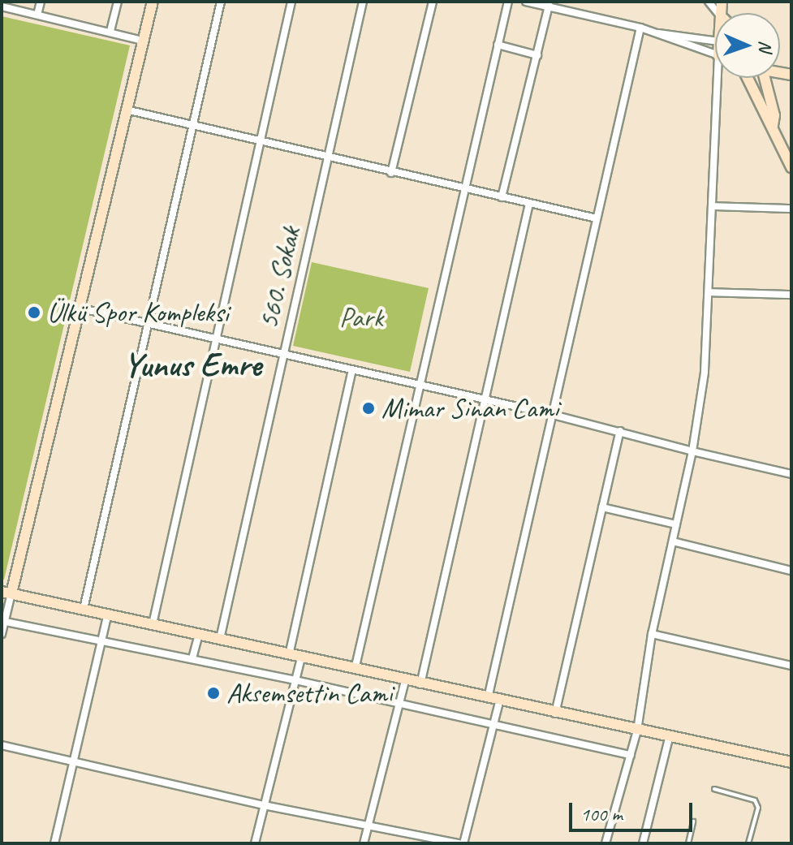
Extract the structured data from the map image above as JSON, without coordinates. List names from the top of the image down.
{
  "streets": {
    "street": ["560. Sokak"]
  },
  "districts": ["Yunus Emre"],
  "parks": ["Park"],
  "places": ["Ülkü Spor Kompleksi", "Mimar Sinan Cami", "Aksemsettin Cami"],
  "scale_bar": "100 m",
  "north": "right"
}
